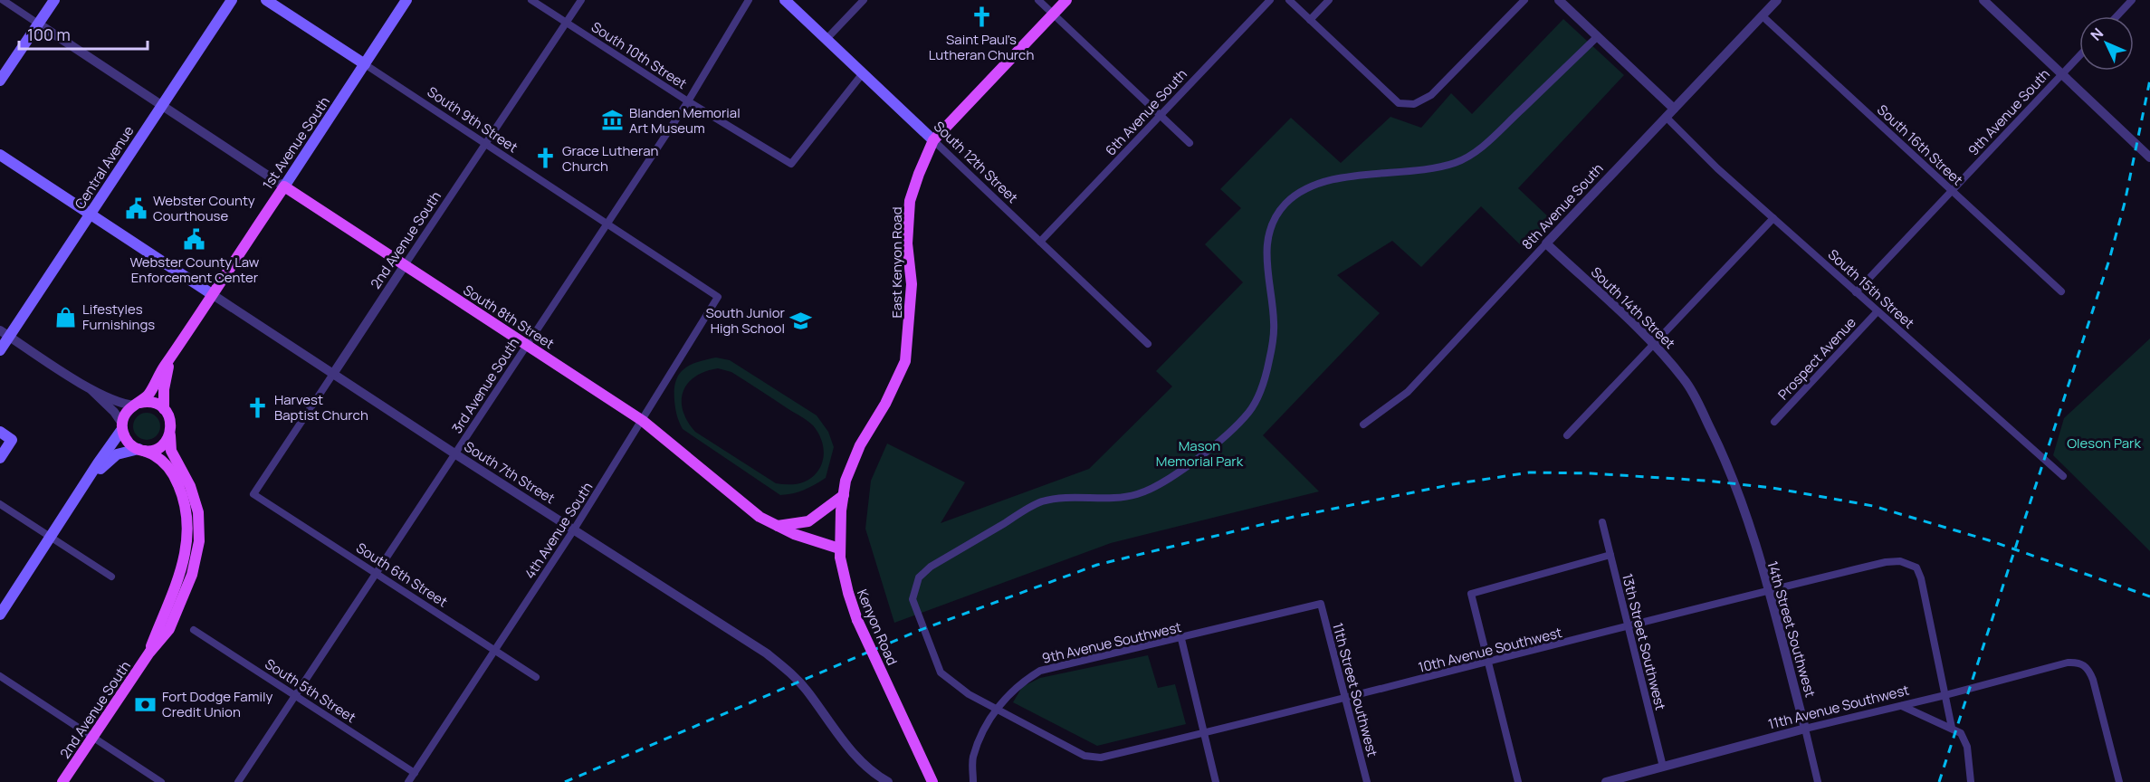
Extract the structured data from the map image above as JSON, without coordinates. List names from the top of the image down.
{
  "streets": {
    "main road": [
      "South 9th Street",
      "1st Avenue South",
      "South 12th Street",
      "Central Avenue",
      "2nd Avenue South",
      "East Kenyon Road",
      "South 8th Street",
      "South 7th Street",
      "Kenyon Road"
    ],
    "street": [
      "South 10th Street",
      "6th Avenue South",
      "9th Avenue South",
      "South 16th Street",
      "8th Avenue South",
      "South 15th Street",
      "South 14th Street",
      "Prospect Avenue",
      "3rd Avenue South",
      "4th Avenue South",
      "South 6th Street",
      "14th Street Southwest",
      "13th Street Southwest",
      "9th Avenue Southwest",
      "10th Avenue Southwest",
      "11th Street Southwest",
      "South 5th Street",
      "11th Avenue Southwest"
    ]
  },
  "crossings": [
    ["South 10th Street", "South 12th Street"],
    ["South 10th Street", "2nd Avenue South"],
    ["South 10th Street", "3rd Avenue South"],
    ["6th Avenue South", "South 12th Street"],
    ["9th Avenue South", "South 16th Street"],
    ["9th Avenue South", "South 15th Street"],
    ["South 9th Street", "1st Avenue South"],
    ["South 9th Street", "2nd Avenue South"],
    ["South 9th Street", "3rd Avenue South"],
    ["South 9th Street", "4th Avenue South"],
    ["1st Avenue South", "2nd Avenue South"],
    ["1st Avenue South", "South 8th Street"],
    ["1st Avenue South", "South 7th Street"],
    ["South 16th Street", "8th Avenue South"],
    ["South 12th Street", "East Kenyon Road"],
    ["Central Avenue", "South 8th Street"],
    ["Central Avenue", "South 7th Street"],
    ["8th Avenue South", "South 15th Street"],
    ["8th Avenue South", "South 14th Street"],
    ["2nd Avenue South", "South 8th Street"],
    ["2nd Avenue South", "South 7th Street"],
    ["2nd Avenue South", "South 6th Street"],
    ["East Kenyon Road", "Kenyon Road"],
    ["South 15th Street", "Prospect Avenue"],
    ["South 14th Street", "14th Street Southwest"],
    ["South 8th Street", "3rd Avenue South"],
    ["South 8th Street", "4th Avenue South"],
    ["South 8th Street", "Kenyon Road"],
    ["3rd Avenue South", "South 7th Street"],
    ["3rd Avenue South", "South 6th Street"],
    ["3rd Avenue South", "South 5th Street"],
    ["South 7th Street", "4th Avenue South"],
    ["4th Avenue South", "South 6th Street"],
    ["4th Avenue South", "South 5th Street"],
    ["14th Street Southwest", "10th Avenue Southwest"],
    ["14th Street Southwest", "11th Avenue Southwest"],
    ["13th Street Southwest", "10th Avenue Southwest"],
    ["13th Street Southwest", "11th Avenue Southwest"],
    ["9th Avenue Southwest", "10th Avenue Southwest"],
    ["9th Avenue Southwest", "11th Street Southwest"],
    ["10th Avenue Southwest", "11th Street Southwest"],
    ["10th Avenue Southwest", "11th Avenue Southwest"]
  ],
  "parks": ["Oleson Park", "Mason Memorial Park"],
  "places": {
    "church": ["Saint Paul's Lutheran Church", "Grace Lutheran Church", "Harvest Baptist Church"],
    "museum": ["Blanden Memorial Art Museum"],
    "public building": ["Webster County Courthouse", "Webster County Law Enforcement Center"],
    "shop": ["Lifestyles Furnishings"],
    "school or university": ["South Junior High School"],
    "bank": ["Fort Dodge Family Credit Union"]
  },
  "scale_bar": "100 m",
  "north": "top left"
}
